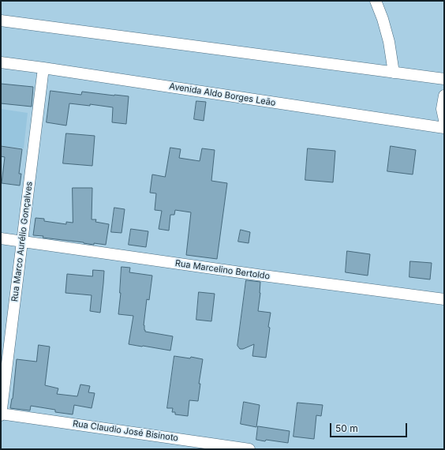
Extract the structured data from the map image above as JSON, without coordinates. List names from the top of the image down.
{
  "streets": {
    "street": [
      "Avenida Aldo Borges Leão",
      "Rua Marco Aurélio Gonçalves",
      "Rua Marcelino Bertoldo",
      "Rua Claudio José Bisinoto"
    ]
  },
  "crossings": [
    ["Avenida Aldo Borges Leão", "Rua Marco Aurélio Gonçalves"],
    ["Rua Marco Aurélio Gonçalves", "Rua Marcelino Bertoldo"],
    ["Rua Marco Aurélio Gonçalves", "Rua Claudio José Bisinoto"]
  ],
  "scale_bar": "50 m"
}
